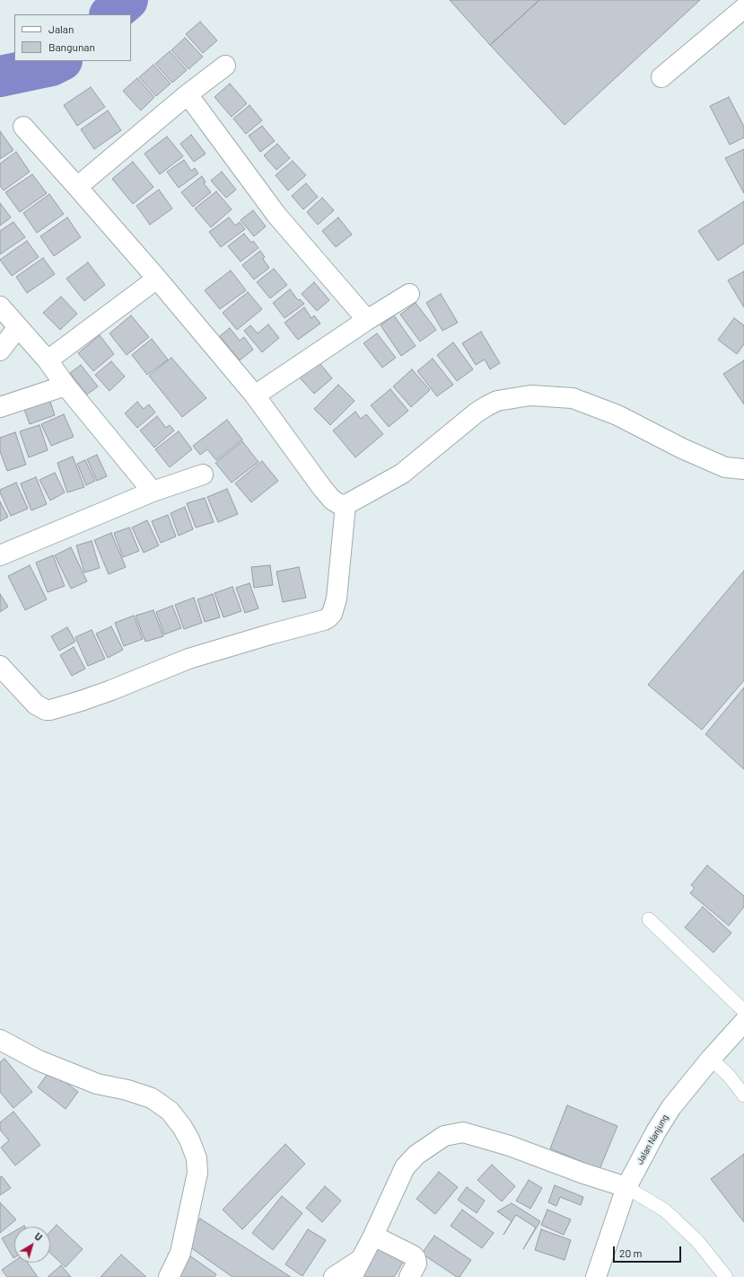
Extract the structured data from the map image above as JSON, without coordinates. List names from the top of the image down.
{
  "streets": {
    "street": ["Jalan Nanjung"]
  },
  "legend": ["Jalan", "Bangunan"],
  "scale_bar": "20 m",
  "north": "top right"
}
